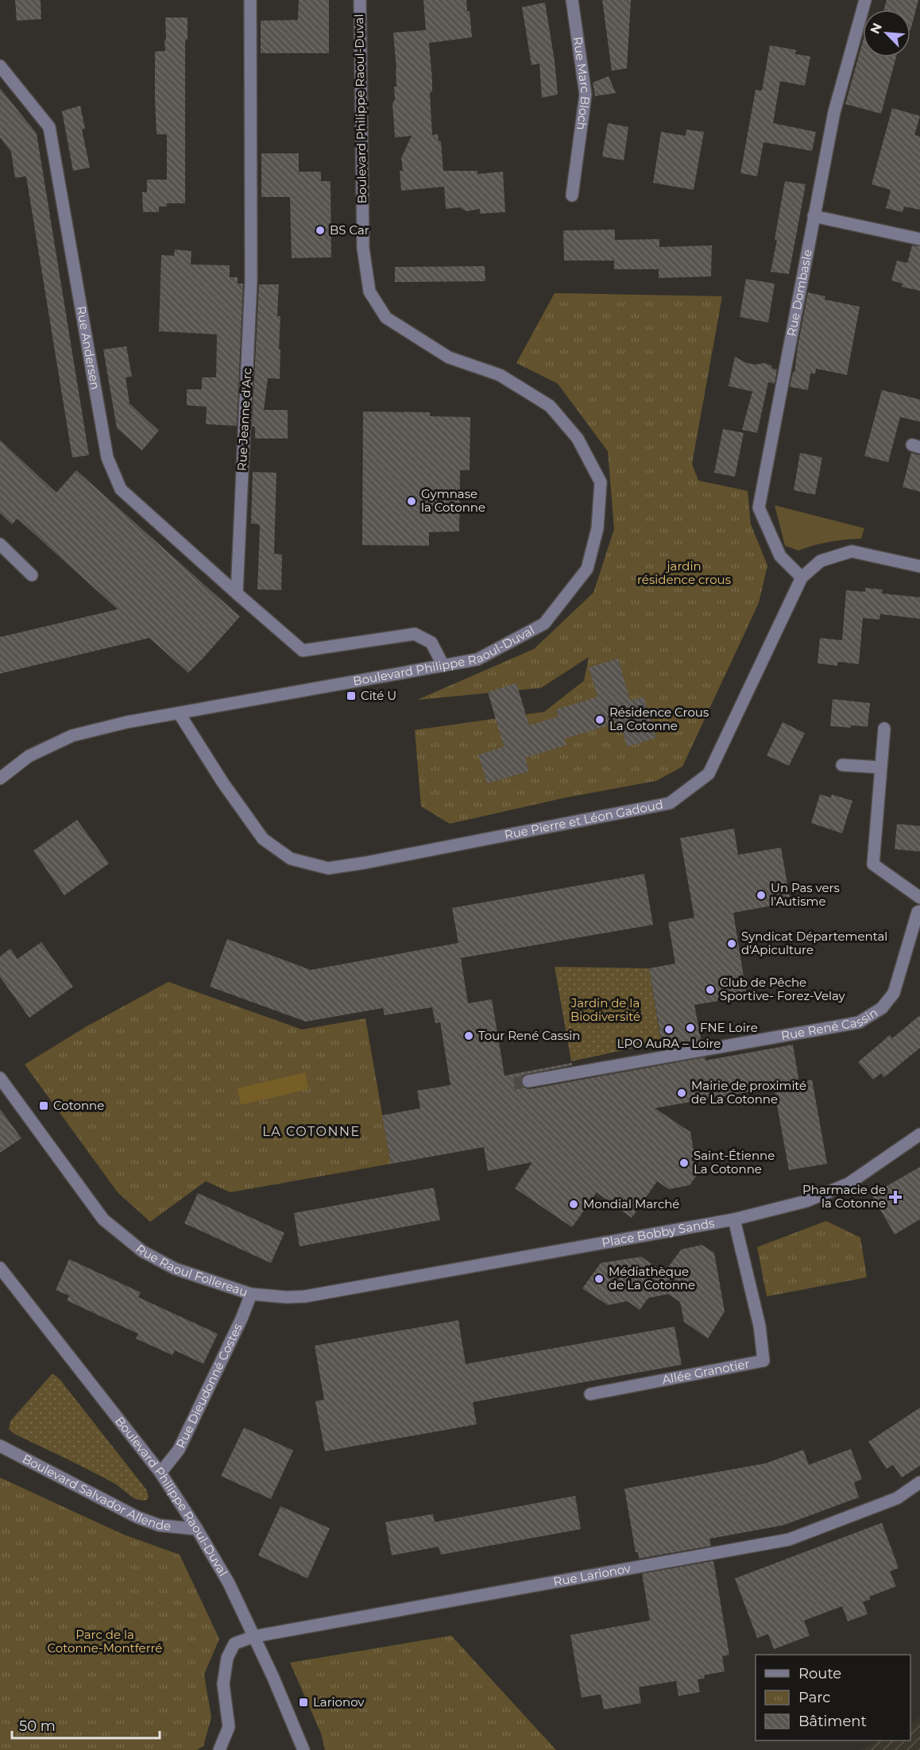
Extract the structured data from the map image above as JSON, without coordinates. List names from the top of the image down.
{
  "streets": {
    "street": [
      "Rue Marc Bloch",
      "Boulevard Philippe Raoul-Duval",
      "Rue Dombasle",
      "Rue Andersen",
      "Rue Jeanne d'Arc",
      "Rue Pierre et Léon Gadoud",
      "Rue René Cassin",
      "Place Bobby Sands",
      "Rue Raoul Follereau",
      "Allée Granotier",
      "Rue Dieudonné Costes",
      "Boulevard Salvador Allende",
      "Rue Larionov"
    ]
  },
  "crossings": [
    ["Boulevard Philippe Raoul-Duval", "Rue Pierre et Léon Gadoud"],
    ["Boulevard Philippe Raoul-Duval", "Rue Dieudonné Costes"],
    ["Boulevard Philippe Raoul-Duval", "Boulevard Salvador Allende"],
    ["Boulevard Philippe Raoul-Duval", "Rue Larionov"],
    ["Rue Dombasle", "Rue Pierre et Léon Gadoud"],
    ["Rue Andersen", "Rue Jeanne d'Arc"],
    ["Place Bobby Sands", "Rue Raoul Follereau"],
    ["Place Bobby Sands", "Allée Granotier"],
    ["Rue Raoul Follereau", "Rue Dieudonné Costes"]
  ],
  "districts": ["LA COTONNE"],
  "parks": ["jardin résidence crous", "Jardin de la Biodiversité", "Parc de la Cotonne-Montferré"],
  "places": {
    "other": [
      "BS Car",
      "Gymnase la Cotonne",
      "Résidence Crous La Cotonne",
      "Un Pas vers l'Autisme",
      "Syndicat Départemental d'Apiculture",
      "Club de Pêche Sportive- Forez-Velay",
      "FNE Loire",
      "LPO AuRA – Loire",
      "Tour René Cassin",
      "Mairie de proximité de La Cotonne",
      "Saint-Étienne La Cotonne",
      "Mondial Marché",
      "Médiathèque de La Cotonne"
    ],
    "transit": ["Cité U", "Cotonne", "Larionov"],
    "health": ["Pharmacie de la Cotonne"]
  },
  "legend": ["Route", "Parc", "Bâtiment"],
  "scale_bar": "50 m",
  "north": "top left"
}
